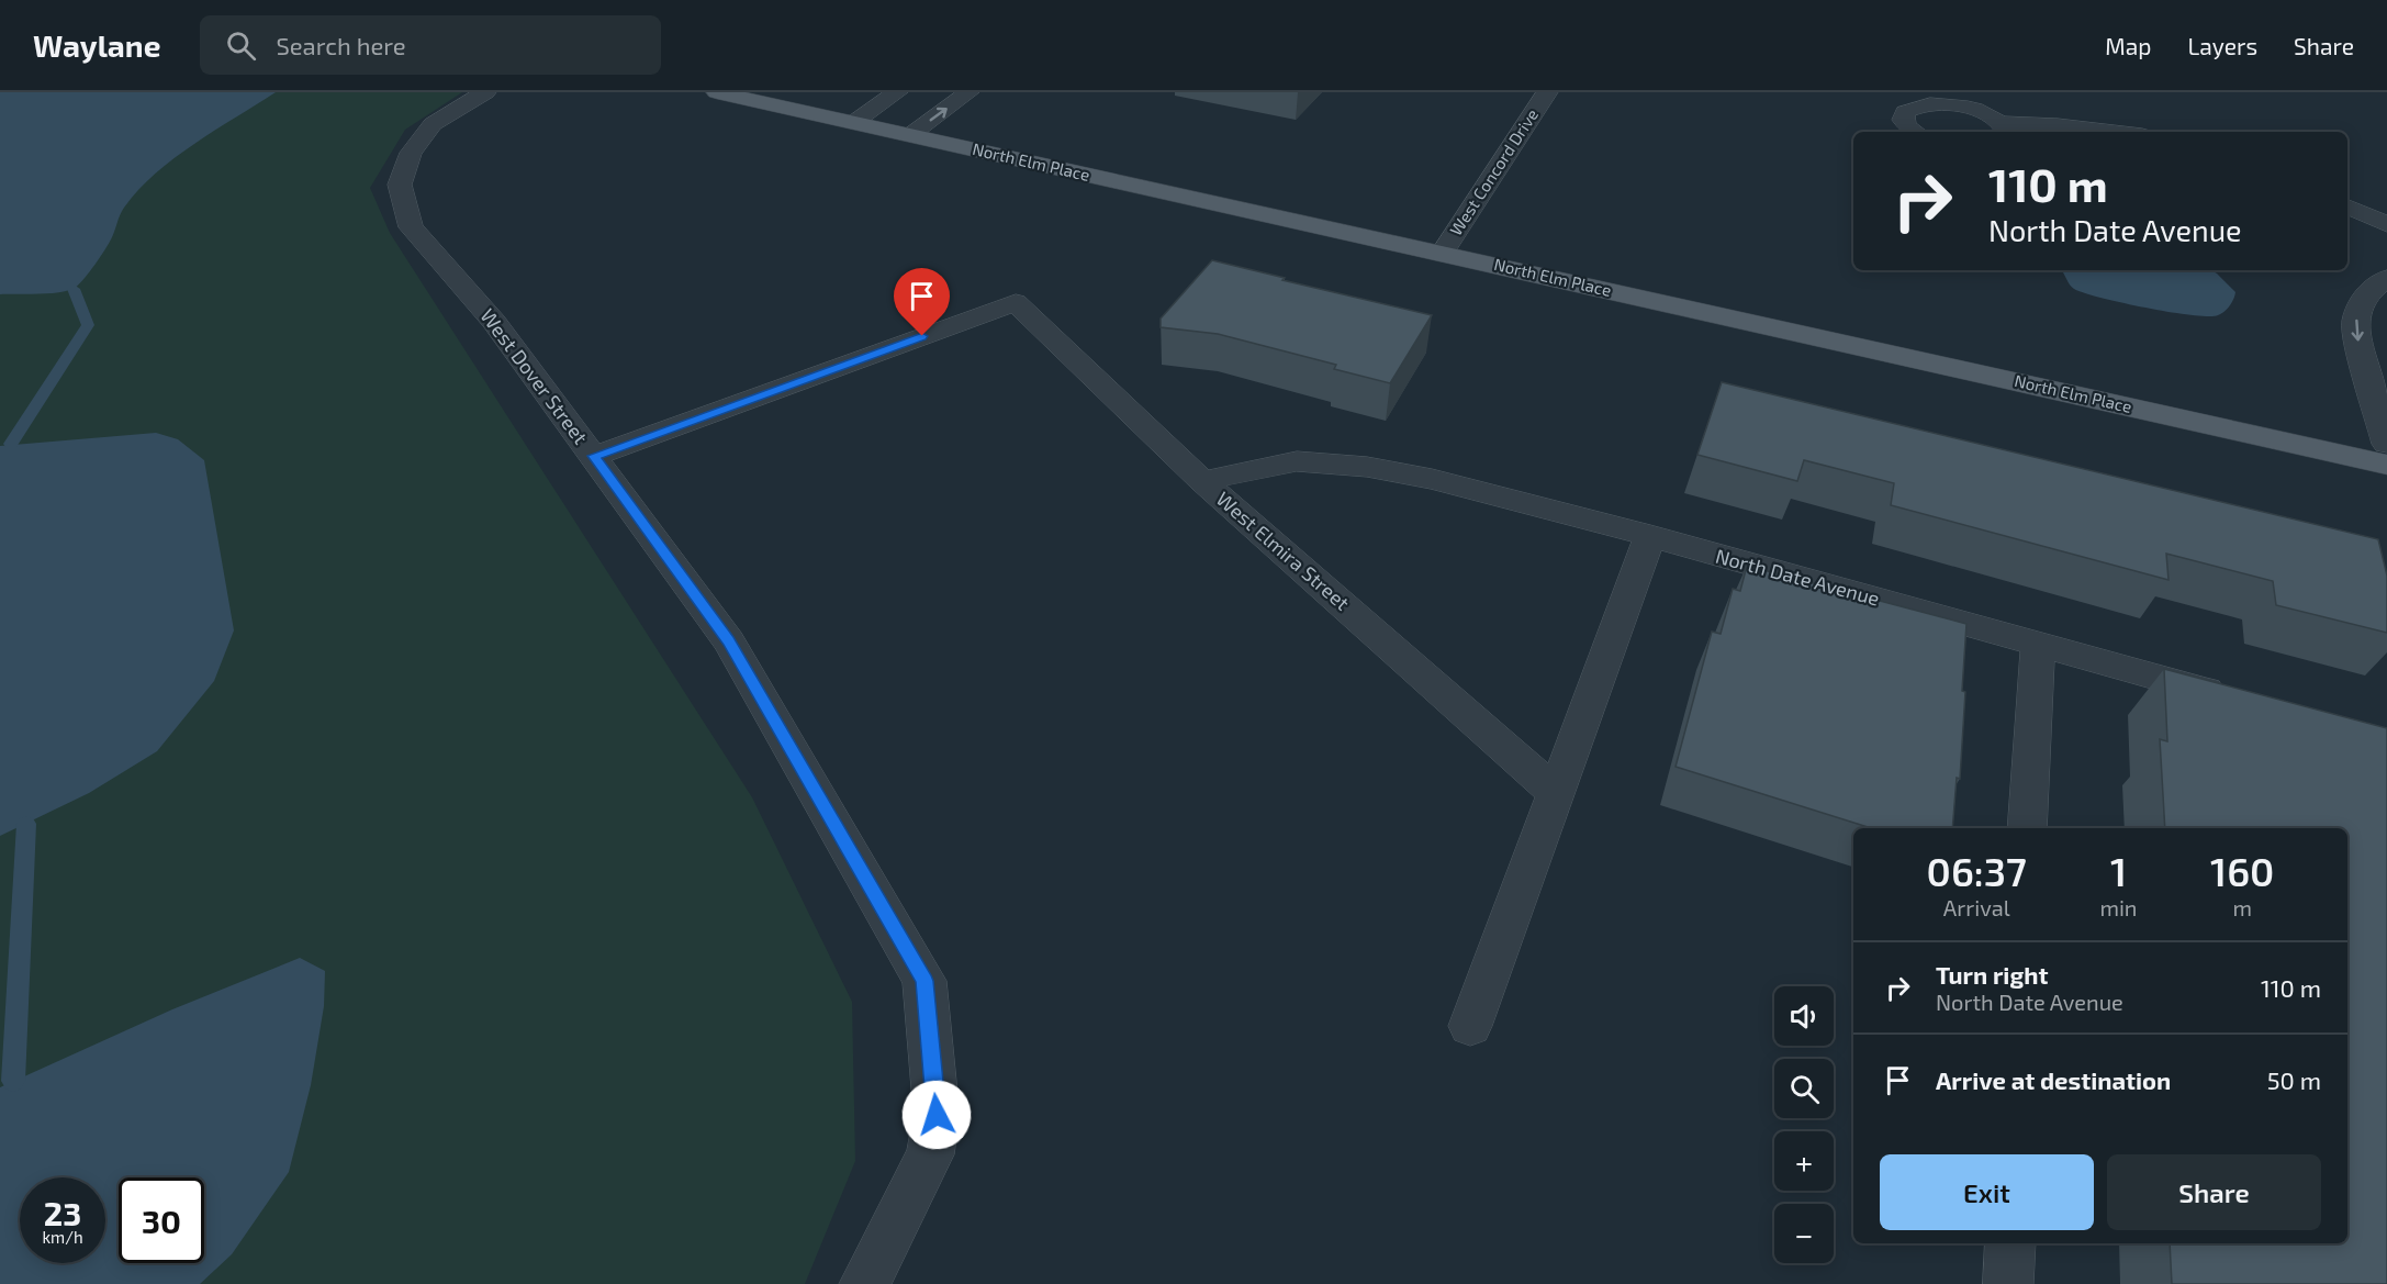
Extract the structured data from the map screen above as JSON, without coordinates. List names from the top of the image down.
{
  "streets": {
    "main road": ["North Elm Place"],
    "street": [
      "West Concord Drive",
      "West Dover Street",
      "West Elmira Street",
      "North Date Avenue"
    ]
  },
  "crossings": [
    ["North Elm Place", "West Concord Drive"],
    ["West Dover Street", "West Elmira Street"],
    ["West Elmira Street", "North Date Avenue"]
  ],
  "page": {
    "header": "Waylane",
    "search": "Search here",
    "nav": ["Map", "Layers", "Share"],
    "turn": ["110 m", "North Date Avenue"],
    "eta": [
      "06:37",
      "Arrival",
      "1",
      "min",
      "160",
      "m"
    ],
    "list": [
      {
        "name": "Turn right",
        "note": "North Date Avenue",
        "value": "110 m"
      },
      {
        "name": "Arrive at destination",
        "value": "50 m"
      }
    ],
    "map_buttons": ["+", "−"],
    "buttons": ["Exit", "Share"],
    "speed": "23 km/h",
    "limit": "30"
  }
}
